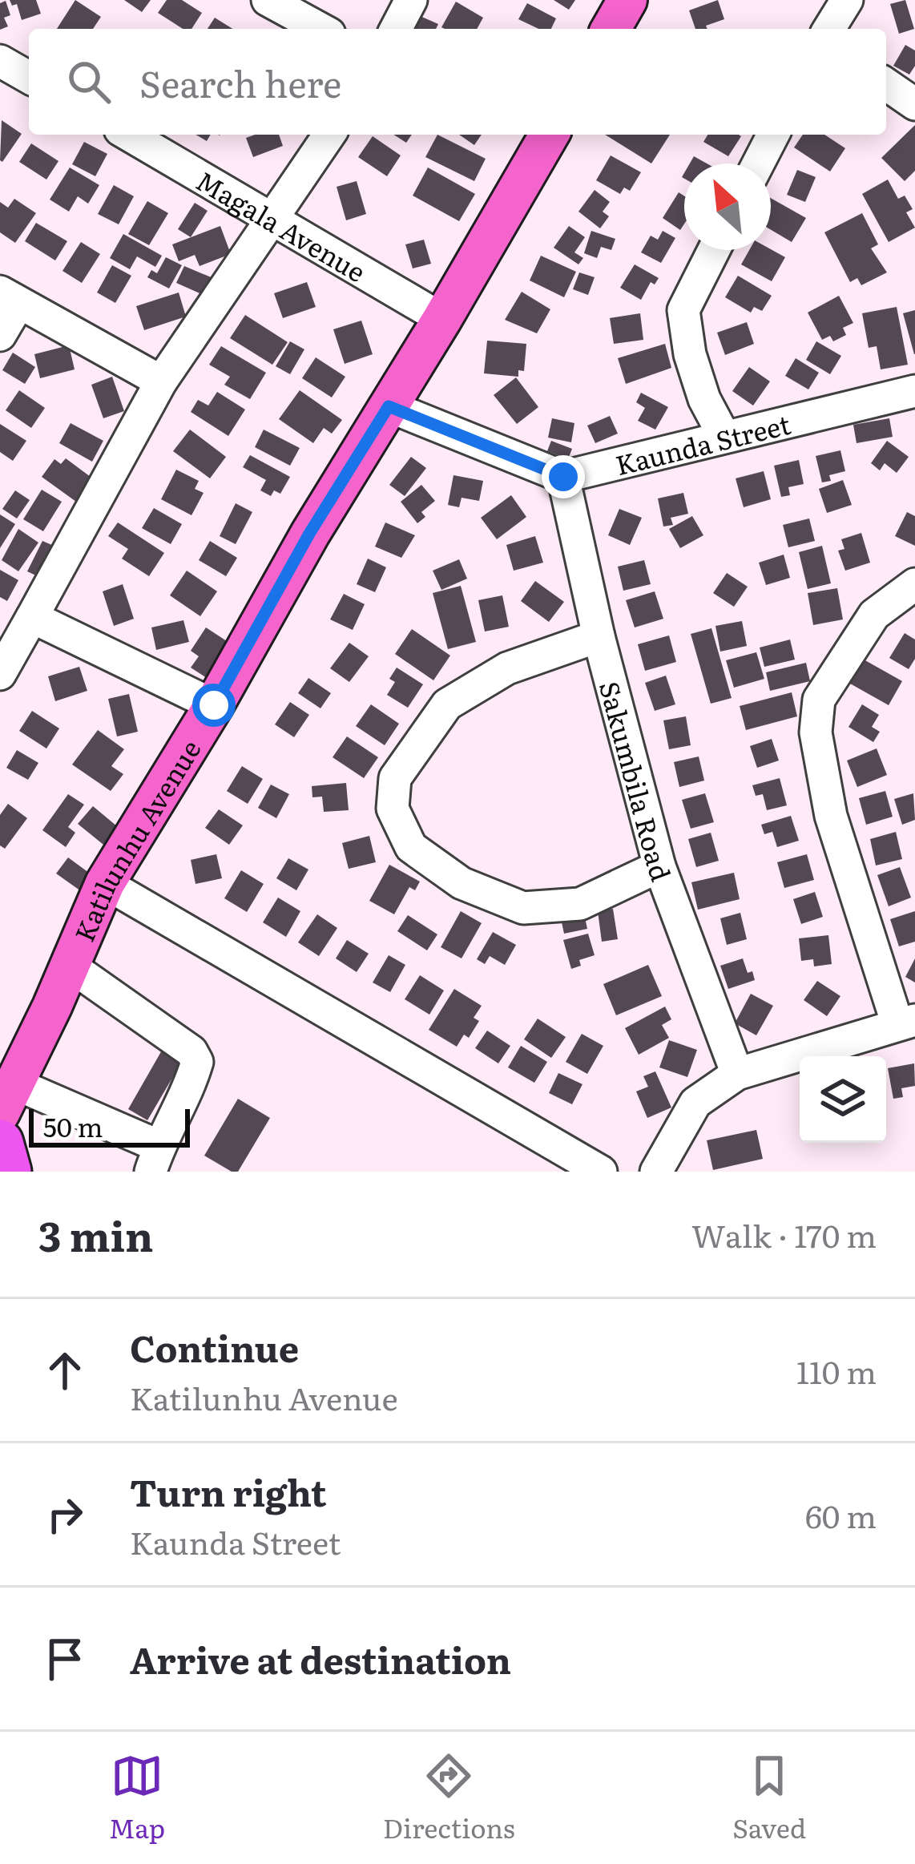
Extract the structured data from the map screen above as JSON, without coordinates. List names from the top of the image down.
{
  "streets": {
    "main road": ["Katilunhu Avenue"],
    "street": ["Magala Avenue", "Kaunda Street", "Sakumbila Road"]
  },
  "crossings": [
    ["Magala Avenue", "Katilunhu Avenue"],
    ["Kaunda Street", "Sakumbila Road"]
  ],
  "scale_bar": "50 m",
  "north": "top left",
  "page": {
    "search": "Search here",
    "scale": "50 m",
    "heading": ["3 min", "Walk · 170 m"],
    "list": [
      ["Continue", "Katilunhu Avenue", "110 m"],
      ["Turn right", "Kaunda Street", "60 m"],
      "Arrive at destination"
    ],
    "nav": ["Map", "Directions", "Saved"]
  }
}
